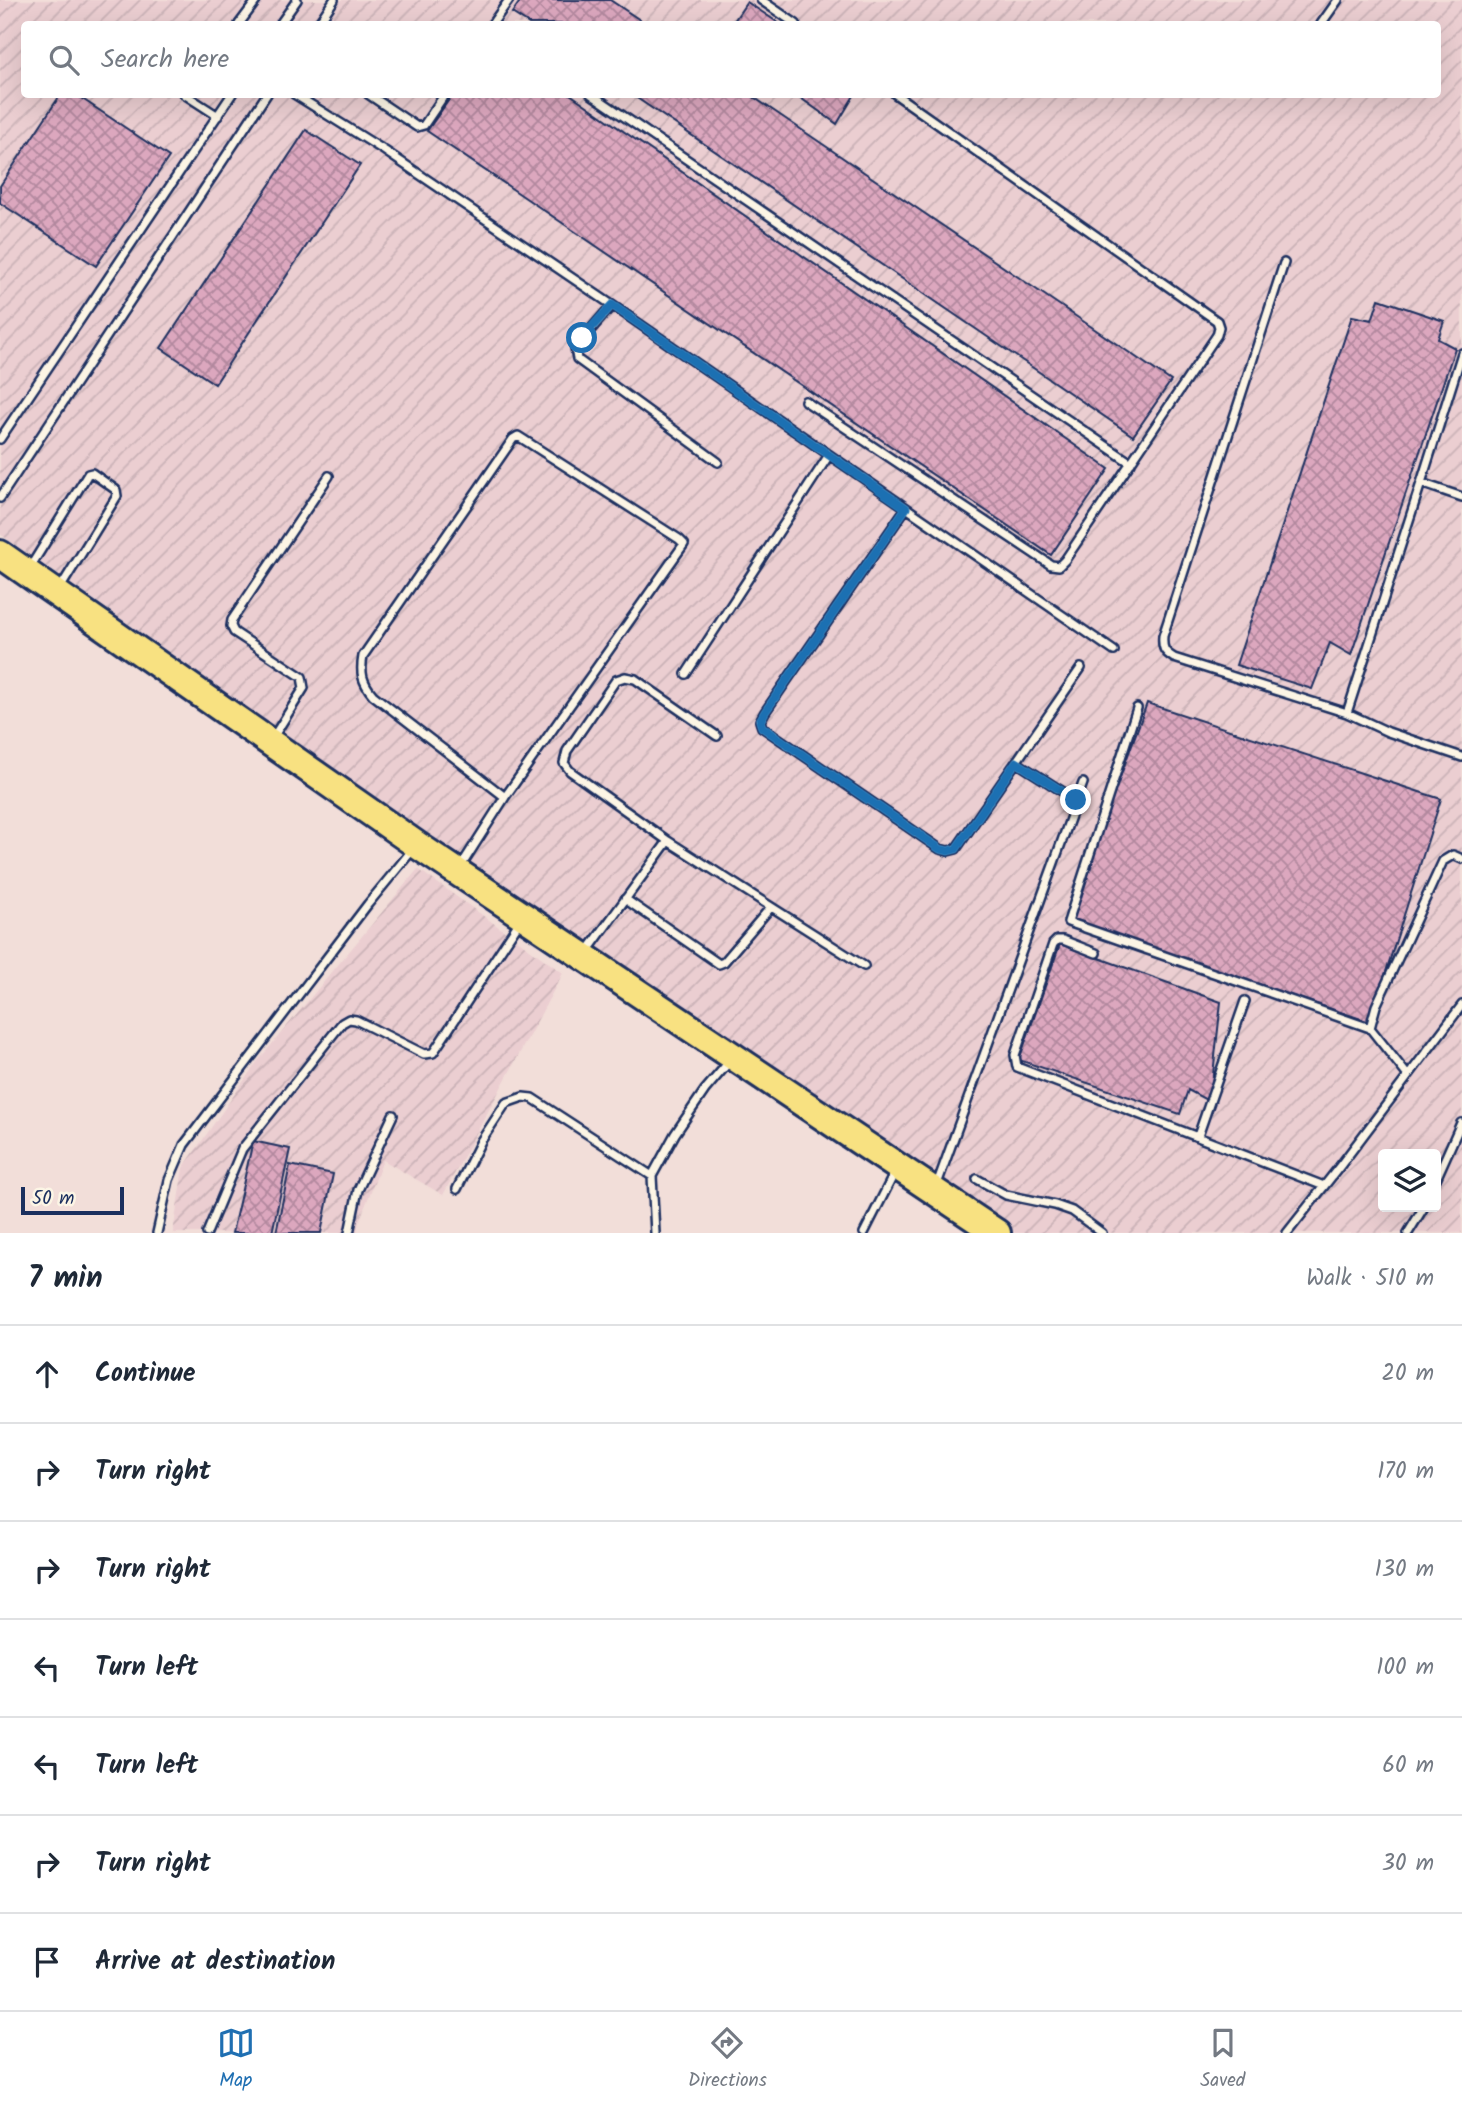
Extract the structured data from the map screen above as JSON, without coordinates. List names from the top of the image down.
{
  "scale_bar": "50 m",
  "page": {
    "search": "Search here",
    "scale": "50 m",
    "heading": ["7 min", "Walk · 510 m"],
    "list": [
      ["Continue", "20 m"],
      ["Turn right", "170 m"],
      ["Turn right", "130 m"],
      ["Turn left", "100 m"],
      ["Turn left", "60 m"],
      ["Turn right", "30 m"],
      "Arrive at destination"
    ],
    "nav": ["Map", "Directions", "Saved"]
  }
}
